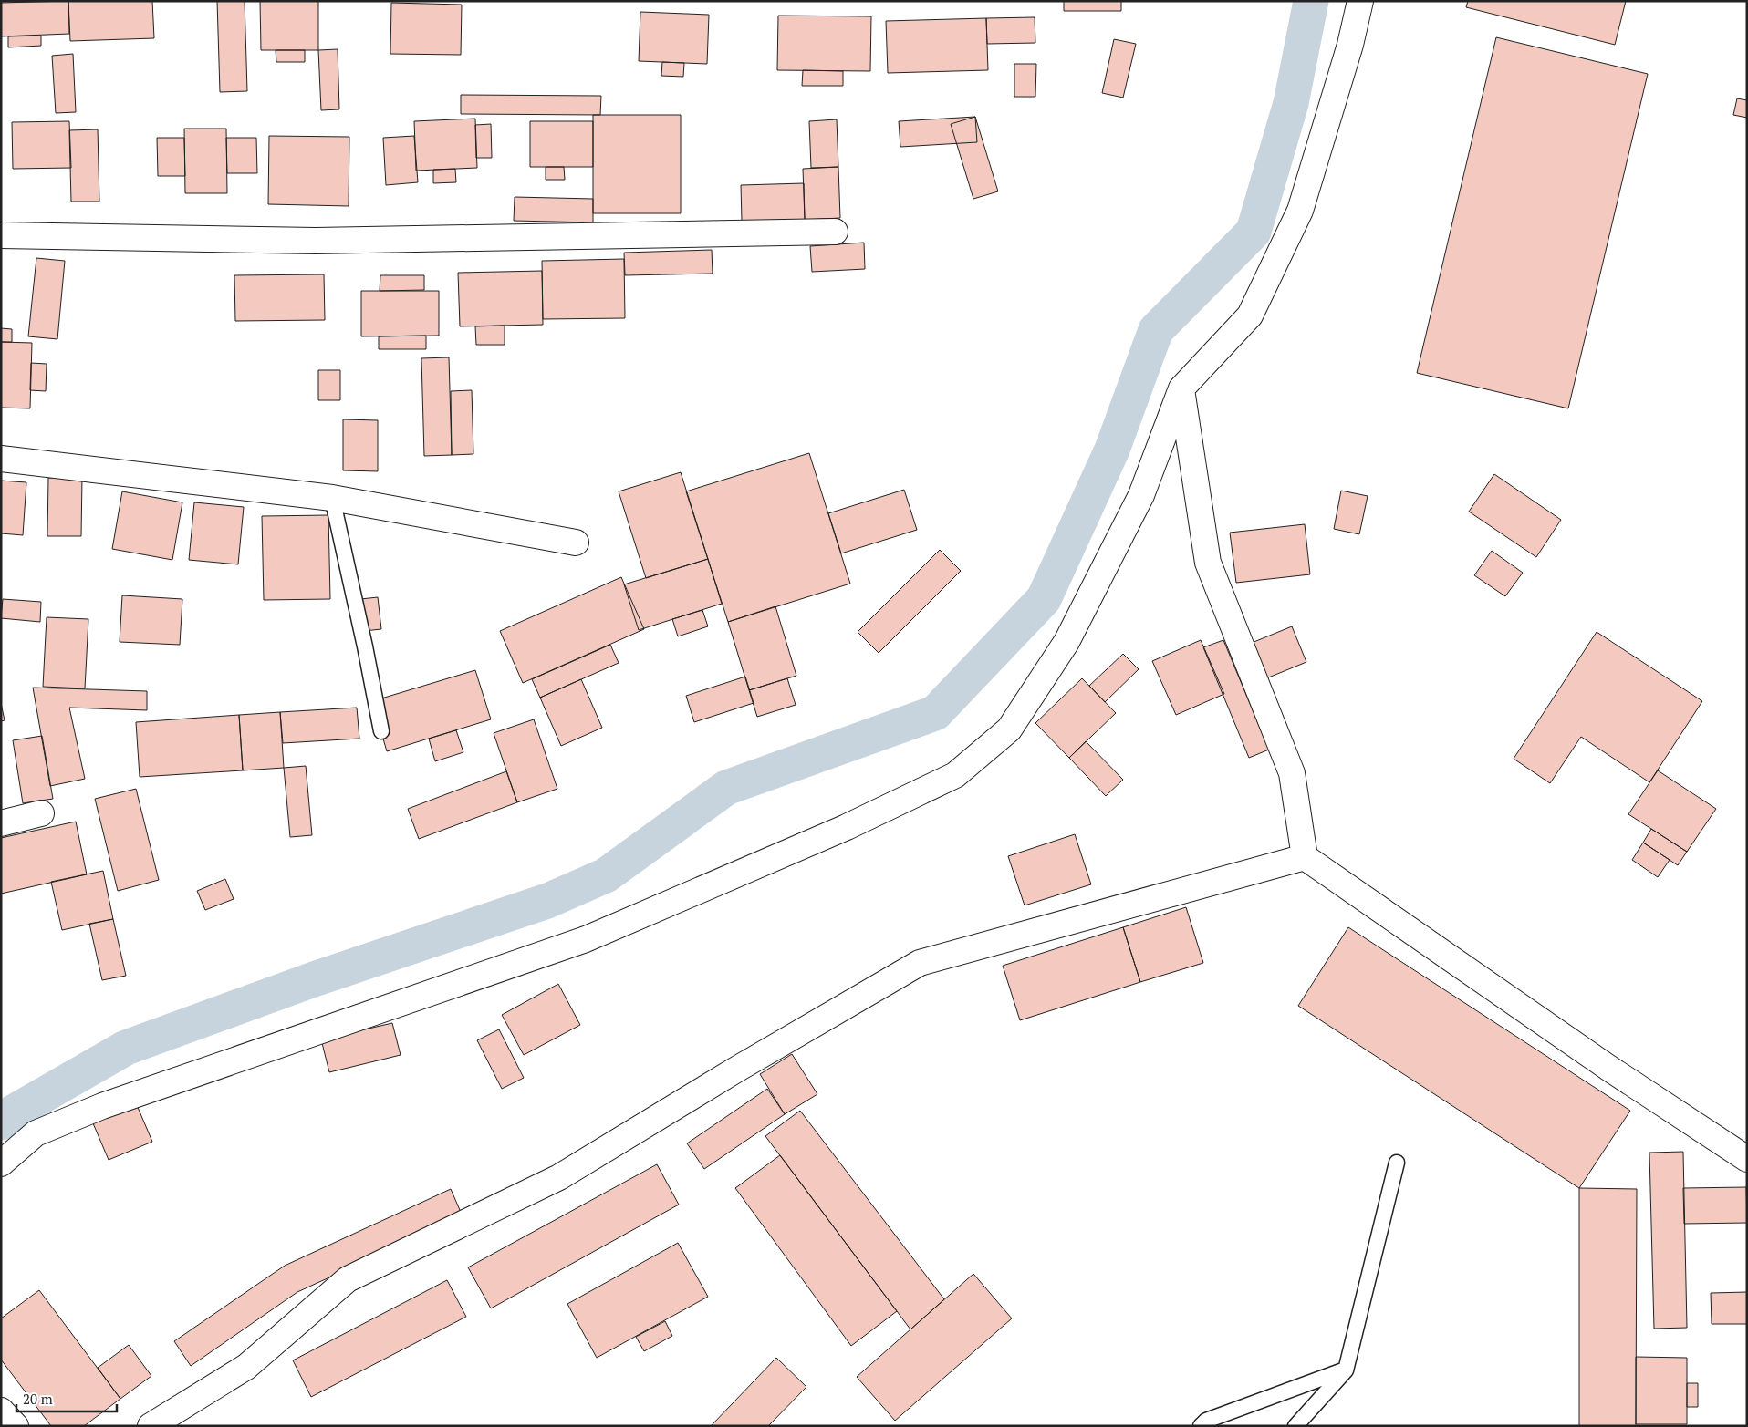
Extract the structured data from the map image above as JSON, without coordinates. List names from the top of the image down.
{
  "scale_bar": "20 m"
}
